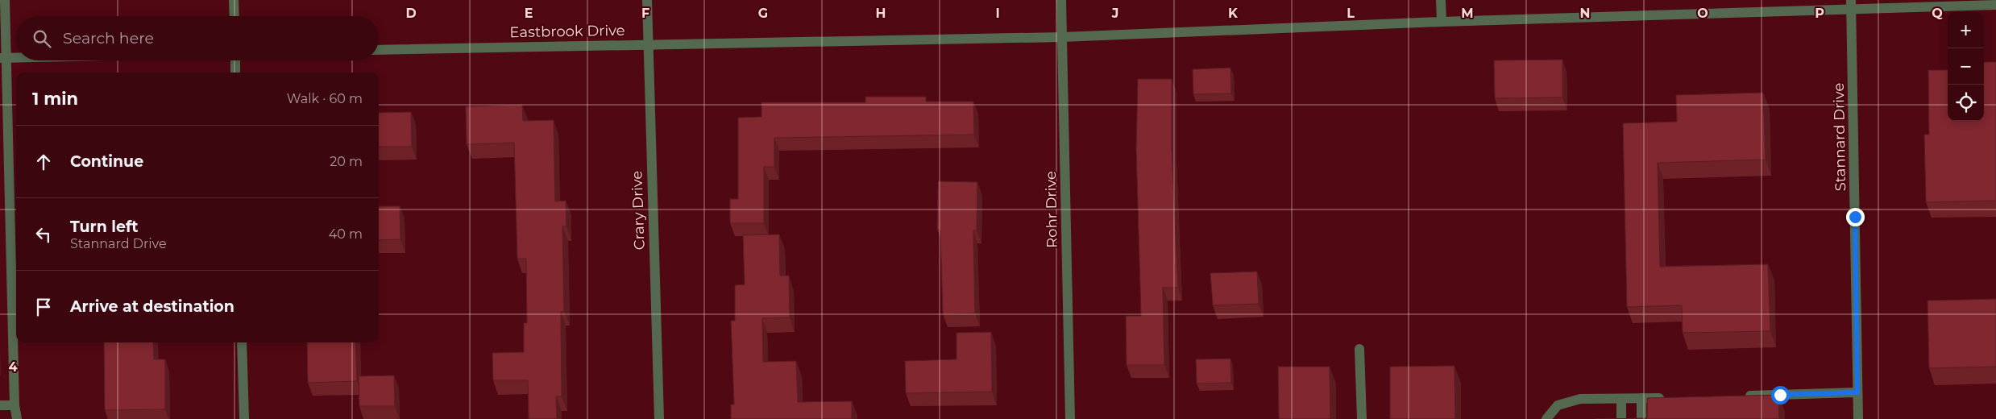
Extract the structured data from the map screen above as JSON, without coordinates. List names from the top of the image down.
{
  "streets": {
    "street": [
      "Eastbrook Drive",
      "Stannard Drive",
      "Rohr Drive",
      "Crary Drive"
    ]
  },
  "crossings": [
    ["Eastbrook Drive", "Stannard Drive"],
    ["Eastbrook Drive", "Rohr Drive"],
    ["Eastbrook Drive", "Crary Drive"]
  ],
  "page": {
    "map_buttons": ["+", "−"],
    "search": "Search here",
    "heading": ["1 min", "Walk · 60 m"],
    "list": [
      ["Continue", "20 m"],
      ["Turn left", "Stannard Drive", "40 m"],
      "Arrive at destination"
    ]
  },
  "grid": {
    "columns": [
      "D",
      "E",
      "F",
      "G",
      "H",
      "I",
      "J",
      "K",
      "L",
      "M",
      "N",
      "O",
      "P",
      "Q"
    ],
    "rows": ["4"]
  }
}
